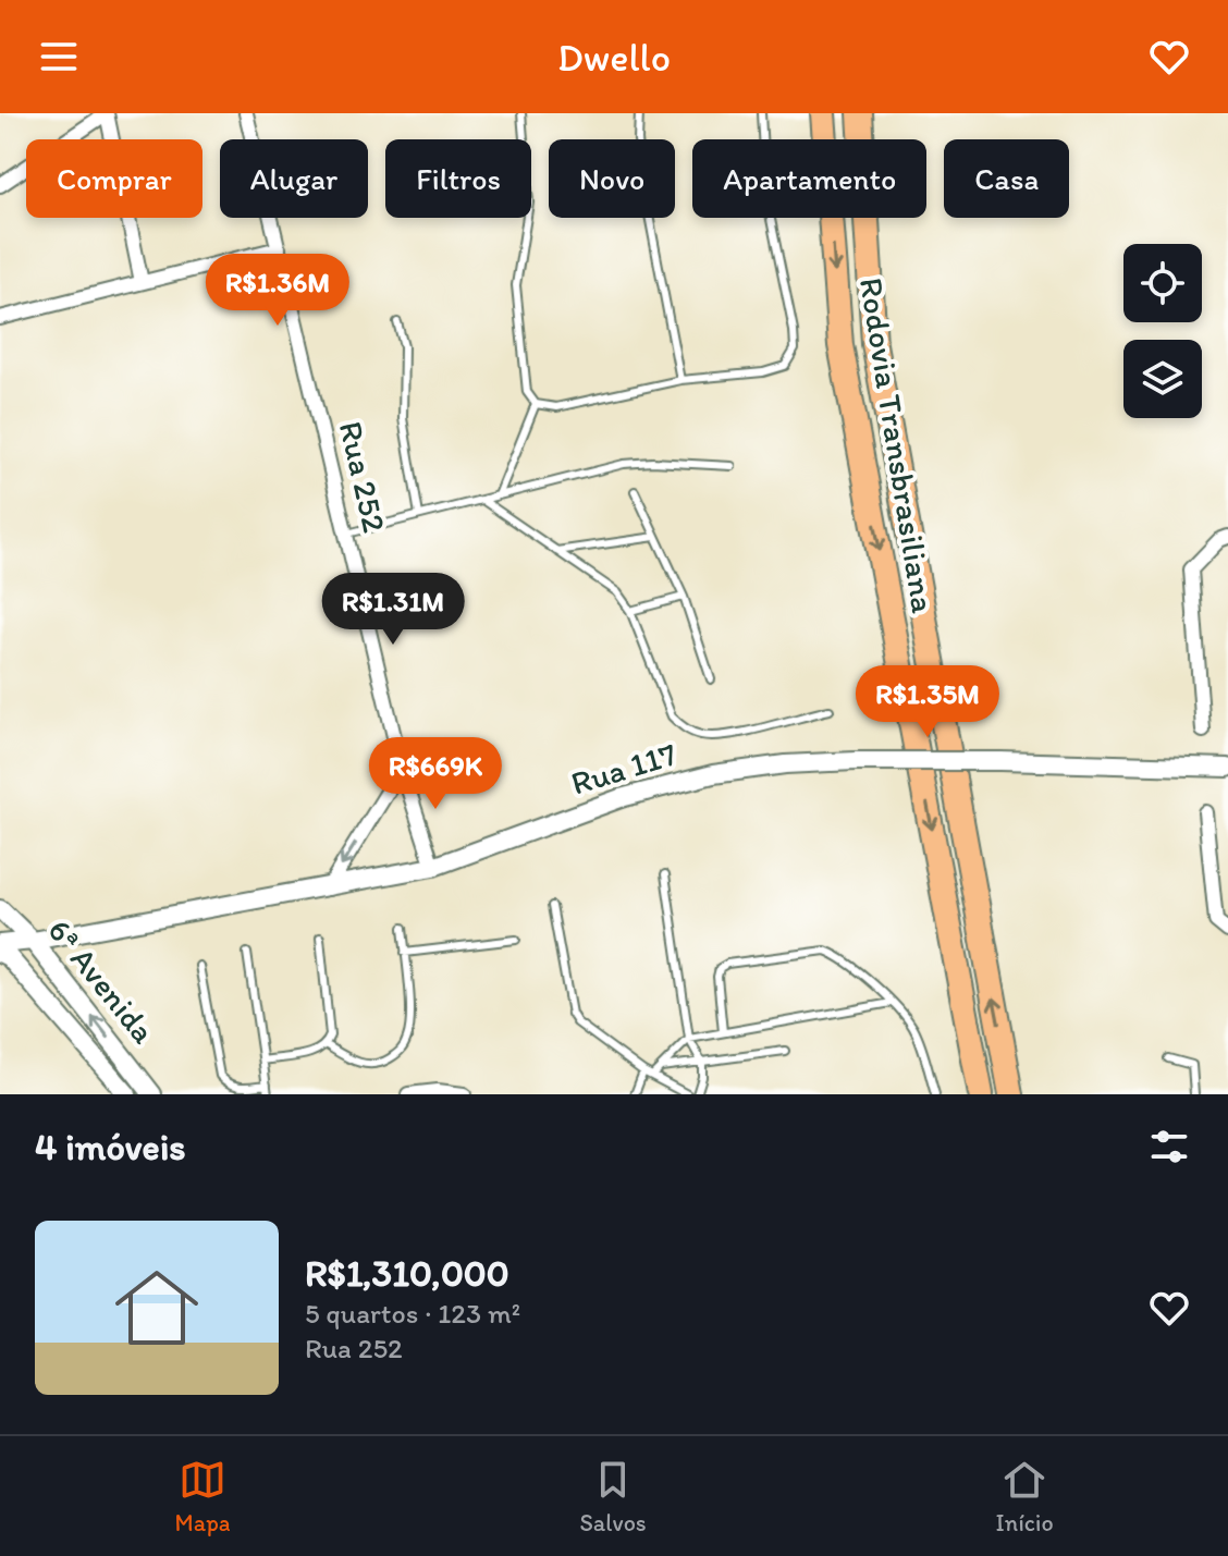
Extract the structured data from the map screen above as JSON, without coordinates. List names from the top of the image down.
{
  "streets": {
    "highway": ["Rodovia Transbrasiliana"],
    "street": ["Rua 252", "Rua 117", "6ª Avenida"]
  },
  "crossings": [
    ["Rua 252", "Rua 117"],
    ["Rua 117", "6ª Avenida"]
  ],
  "page": {
    "header": "Dwello",
    "chip": [
      "Comprar",
      "Alugar",
      "Filtros",
      "Novo",
      "Apartamento",
      "Casa"
    ],
    "price": [
      "R$1.36M",
      "R$1.31M",
      "R$1.35M",
      "R$669K"
    ],
    "heading": "4 imóveis",
    "list": [
      {
        "name": "R$1,310,000",
        "note": "5 quartos · 123 m² · Rua 252"
      }
    ],
    "tabs": ["Mapa", "Salvos", "Início"]
  }
}
